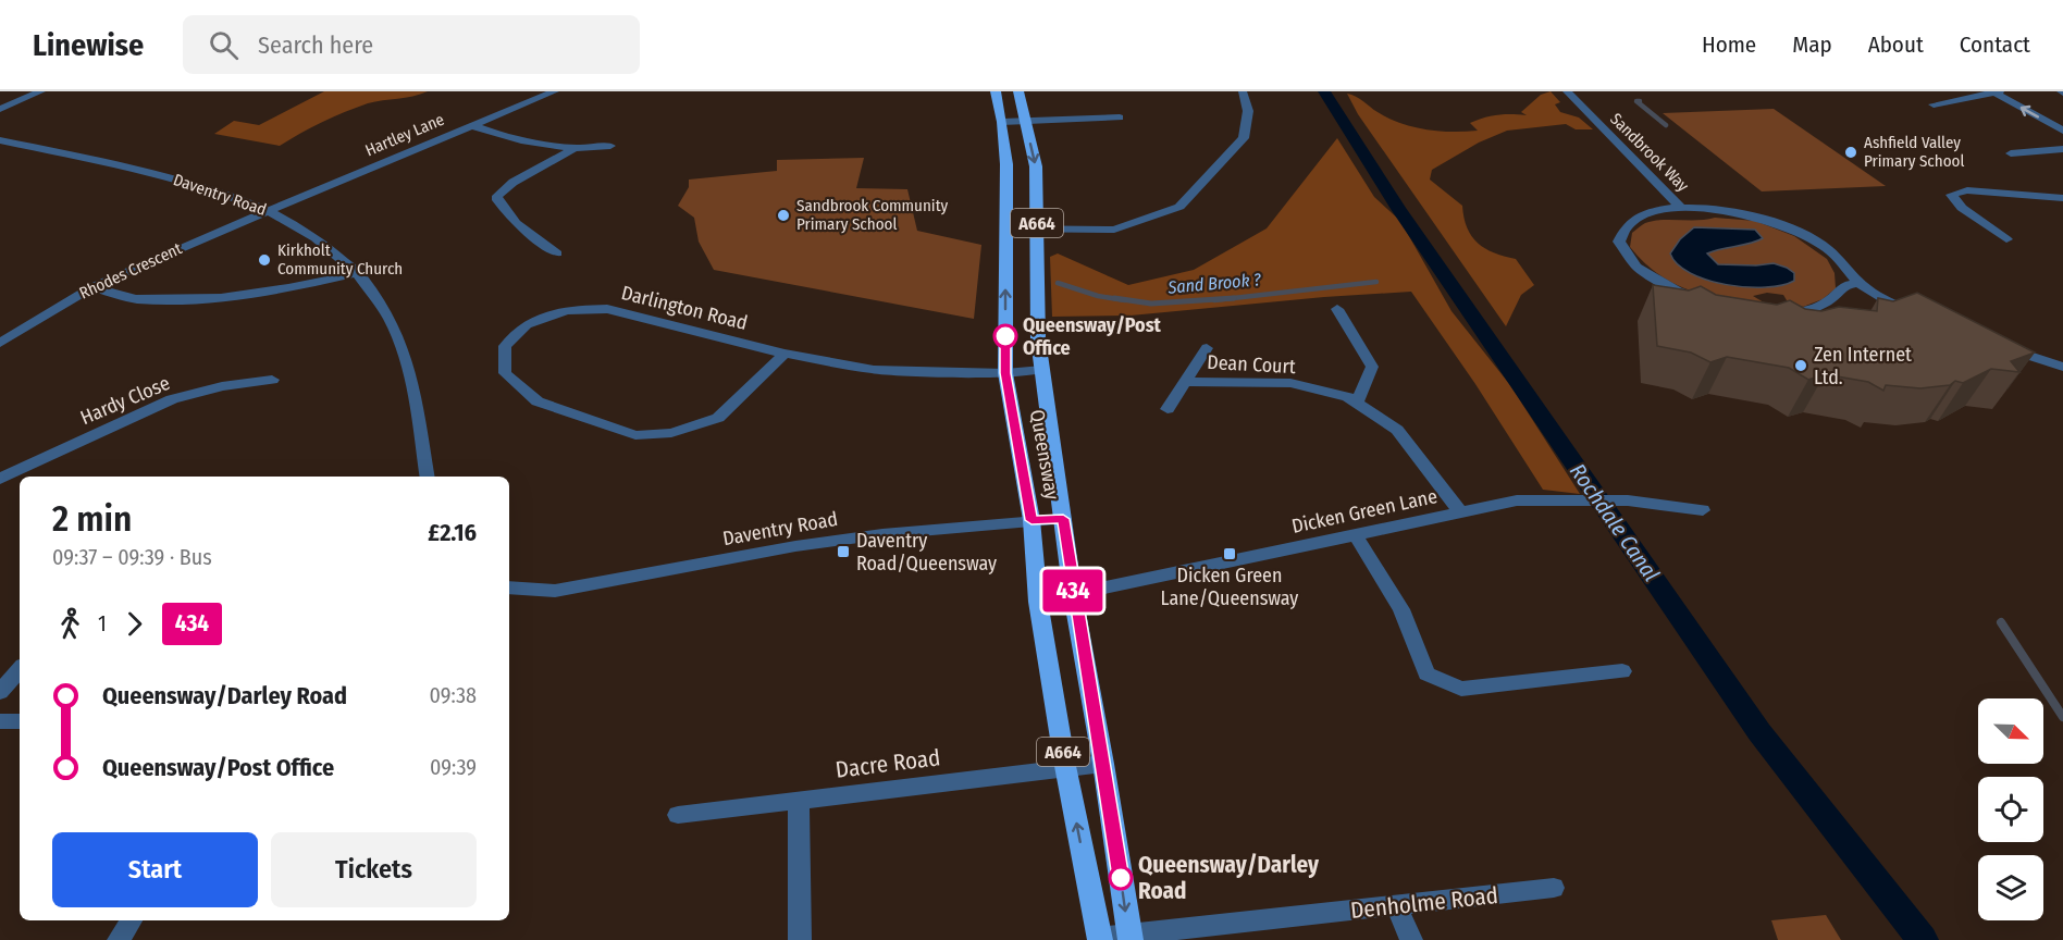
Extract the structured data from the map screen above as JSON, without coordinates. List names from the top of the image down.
{
  "streets": {
    "highway": ["A664", "Queensway"],
    "street": [
      "Hartley Lane",
      "Sandbrook Way",
      "Daventry Road",
      "Rhodes Crescent",
      "Darlington Road",
      "Dean Court",
      "Hardy Close",
      "Dicken Green Lane",
      "Dacre Road",
      "Denholme Road"
    ]
  },
  "crossings": [
    ["Hartley Lane", "Daventry Road"],
    ["Hartley Lane", "Rhodes Crescent"],
    ["Daventry Road", "Rhodes Crescent"],
    ["Daventry Road", "Queensway"],
    ["Darlington Road", "Queensway"],
    ["Dean Court", "Dicken Green Lane"],
    ["Queensway", "Dicken Green Lane"],
    ["Queensway", "Dacre Road"],
    ["Queensway", "Denholme Road"]
  ],
  "water": ["Sand Brook ?", "Rochdale Canal"],
  "places": {
    "other": [
      "Ashfield Valley Primary School",
      "Sandbrook Community Primary School",
      "Kirkholt Community Church",
      "Queensway/Post Office",
      "Zen Internet Ltd.",
      "Queensway/Darley Road"
    ],
    "transit": ["Daventry Road/Queensway", "Dicken Green Lane/Queensway"]
  },
  "lines": ["bus line 434"],
  "north": "bottom right",
  "page": {
    "header": "Linewise",
    "search": "Search here",
    "nav": [
      "Home",
      "Map",
      "About",
      "Contact"
    ],
    "on_map": "434",
    "heading": ["2 min", "09:37 – 09:39 · Bus", "£2.16"],
    "legs": ["1", "434"],
    "list": [
      {
        "name": "Queensway/Darley Road",
        "value": "09:38"
      },
      {
        "name": "Queensway/Post Office",
        "value": "09:39"
      }
    ],
    "buttons": ["Start", "Tickets"]
  }
}
